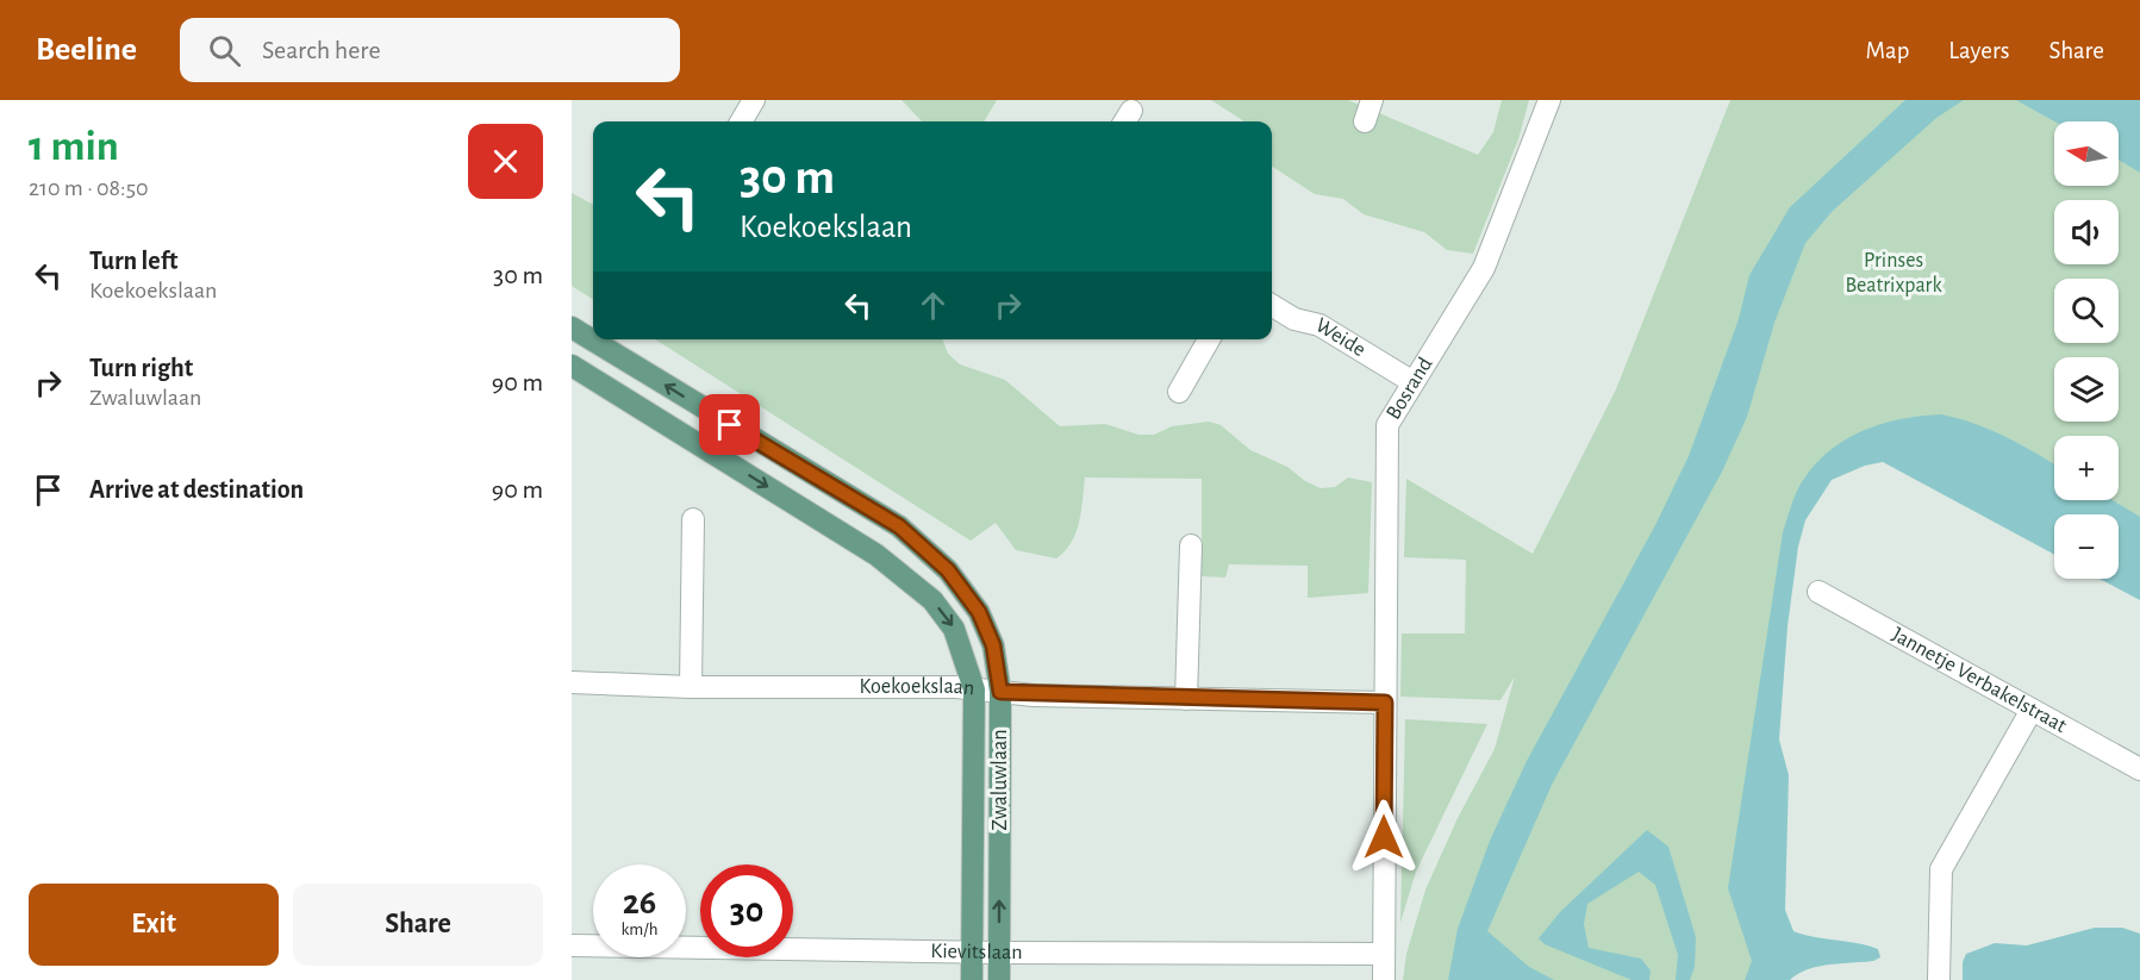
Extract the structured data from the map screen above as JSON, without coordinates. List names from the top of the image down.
{
  "streets": {
    "main road": ["Zwaluwlaan"],
    "street": [
      "Weide",
      "Bosrand",
      "Jannetje Verbakelstraat",
      "Koekoekslaan",
      "Kievitslaan"
    ]
  },
  "crossings": [
    ["Weide", "Bosrand"],
    ["Bosrand", "Koekoekslaan"],
    ["Bosrand", "Kievitslaan"],
    ["Koekoekslaan", "Zwaluwlaan"],
    ["Zwaluwlaan", "Kievitslaan"]
  ],
  "parks": ["Prinses Beatrixpark"],
  "north": "left",
  "page": {
    "header": "Beeline",
    "search": "Search here",
    "nav": ["Map", "Layers", "Share"],
    "heading": ["1 min", "210 m · 08:50"],
    "map_buttons": ["+", "−"],
    "turn": ["30 m", "Koekoekslaan"],
    "list": [
      {
        "name": "Turn left",
        "note": "Koekoekslaan",
        "value": "30 m"
      },
      {
        "name": "Turn right",
        "note": "Zwaluwlaan",
        "value": "90 m"
      },
      {
        "name": "Arrive at destination",
        "value": "90 m"
      }
    ],
    "speed": "26 km/h",
    "limit": "30",
    "buttons": ["Exit", "Share"]
  }
}
